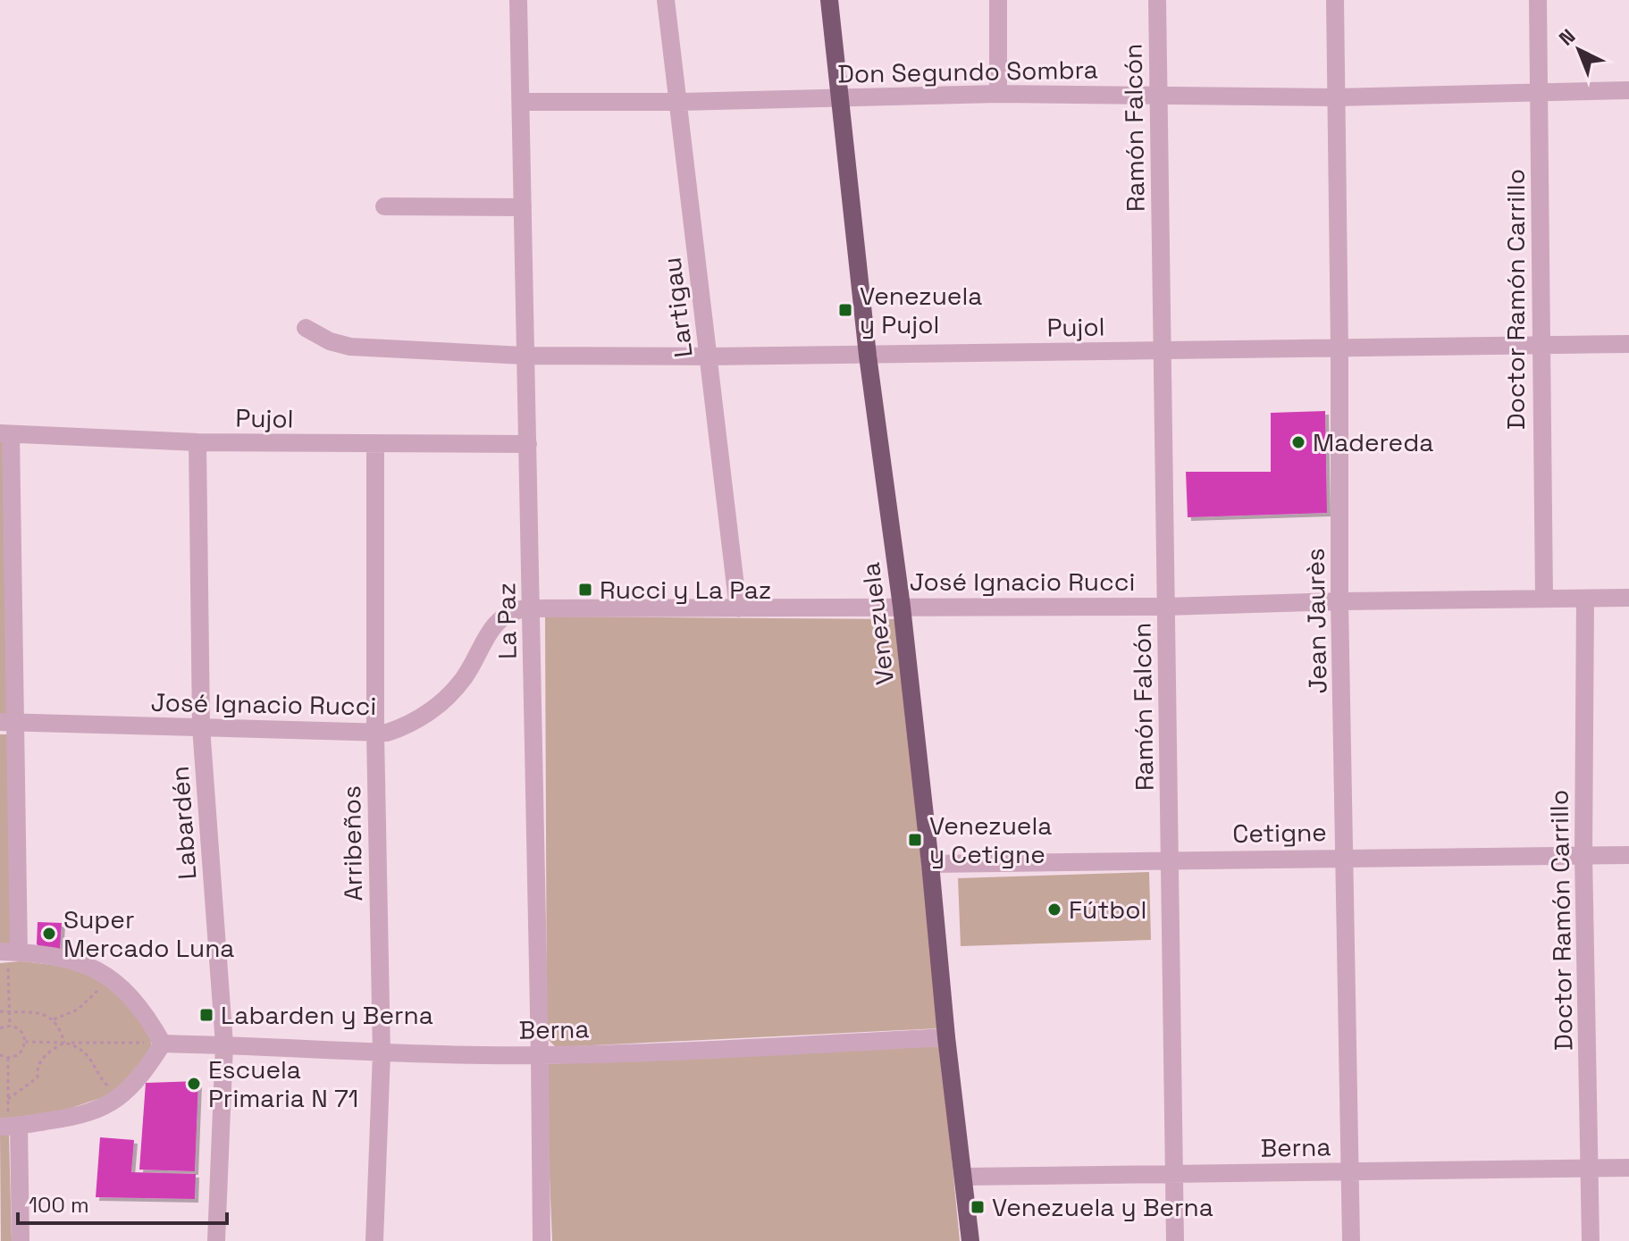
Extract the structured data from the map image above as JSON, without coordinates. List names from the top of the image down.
{
  "streets": {
    "main road": ["Venezuela"],
    "street": [
      "Don Segundo Sombra",
      "Ramón Falcón",
      "Doctor Ramón Carrillo",
      "Lartigau",
      "Pujol",
      "José Ignacio Rucci",
      "La Paz",
      "Jean Jaurès",
      "Labardén",
      "Cetigne",
      "Arribeños",
      "Berna"
    ]
  },
  "crossings": [
    ["Don Segundo Sombra", "Ramón Falcón"],
    ["Don Segundo Sombra", "Doctor Ramón Carrillo"],
    ["Don Segundo Sombra", "Lartigau"],
    ["Don Segundo Sombra", "La Paz"],
    ["Don Segundo Sombra", "Jean Jaurès"],
    ["Don Segundo Sombra", "Venezuela"],
    ["Ramón Falcón", "Pujol"],
    ["Ramón Falcón", "José Ignacio Rucci"],
    ["Ramón Falcón", "Cetigne"],
    ["Ramón Falcón", "Berna"],
    ["Doctor Ramón Carrillo", "Pujol"],
    ["Doctor Ramón Carrillo", "José Ignacio Rucci"],
    ["Doctor Ramón Carrillo", "Cetigne"],
    ["Doctor Ramón Carrillo", "Berna"],
    ["Lartigau", "Pujol"],
    ["Lartigau", "José Ignacio Rucci"],
    ["Pujol", "La Paz"],
    ["Pujol", "Jean Jaurès"],
    ["Pujol", "Venezuela"],
    ["Pujol", "Labardén"],
    ["Pujol", "Arribeños"],
    ["José Ignacio Rucci", "La Paz"],
    ["José Ignacio Rucci", "Jean Jaurès"],
    ["José Ignacio Rucci", "Venezuela"],
    ["José Ignacio Rucci", "Labardén"],
    ["José Ignacio Rucci", "Arribeños"],
    ["La Paz", "Berna"],
    ["Jean Jaurès", "Cetigne"],
    ["Jean Jaurès", "Berna"],
    ["Venezuela", "Cetigne"],
    ["Venezuela", "Berna"],
    ["Labardén", "Berna"],
    ["Arribeños", "Berna"]
  ],
  "places": {
    "transit": [
      "Venezuela y Pujol",
      "Rucci y La Paz",
      "Venezuela y Cetigne",
      "Labarden y Berna",
      "Venezuela y Berna"
    ],
    "other": [
      "Madereda",
      "Fútbol",
      "Super Mercado Luna",
      "Escuela Primaria N 71"
    ]
  },
  "scale_bar": "100 m",
  "north": "top left"
}
